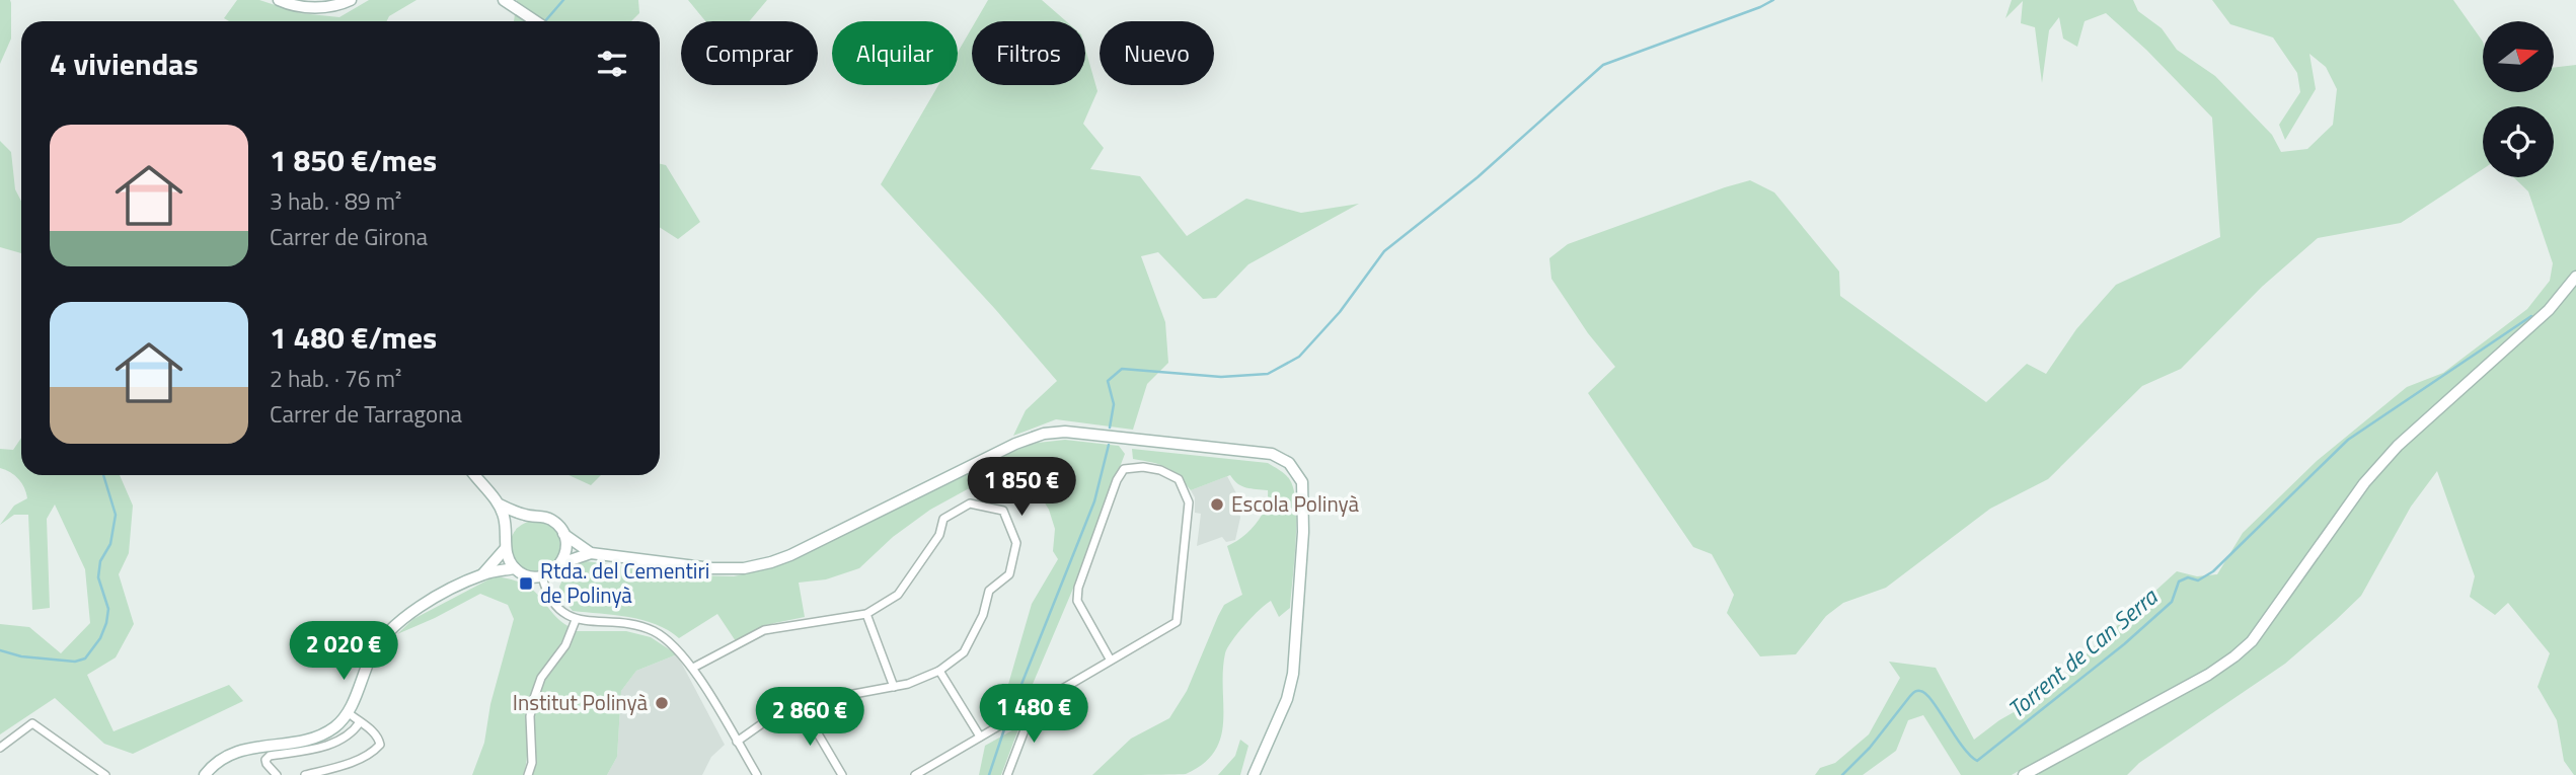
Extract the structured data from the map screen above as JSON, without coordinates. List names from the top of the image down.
{
  "water": ["Torrent de Can Serra"],
  "places": {
    "other": ["Escola Polinyà", "Institut Polinyà"],
    "transit": ["Rtda. del Cementiri de Polinyà"]
  },
  "north": "right",
  "page": {
    "chip": [
      "Comprar",
      "Alquilar",
      "Filtros",
      "Nuevo"
    ],
    "heading": "4 viviendas",
    "list": [
      {
        "name": "1 850 €/mes",
        "note": "3 hab. · 89 m² · Carrer de Girona"
      },
      {
        "name": "1 480 €/mes",
        "note": "2 hab. · 76 m² · Carrer de Tarragona"
      }
    ],
    "price": [
      "1 850 €",
      "2 020 €",
      "1 480 €",
      "2 860 €"
    ]
  }
}
